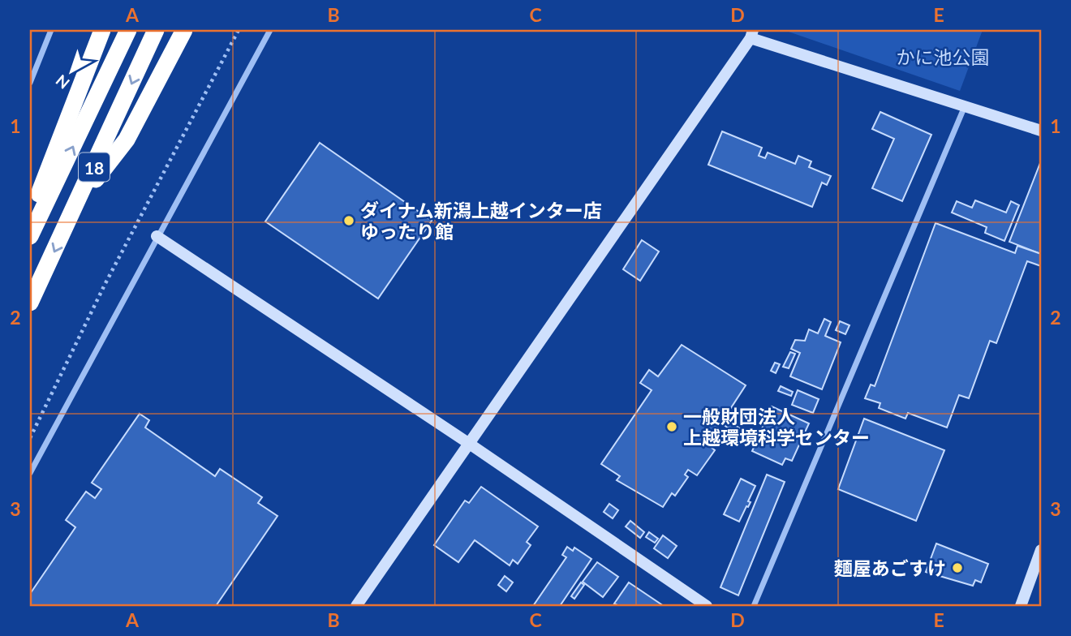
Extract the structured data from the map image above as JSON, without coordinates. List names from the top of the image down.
{
  "streets": {
    "highway": ["18"]
  },
  "parks": ["かに池公園"],
  "places": ["ダイナム新潟上越インター店 ゆったり館", "一般財団法人 上越環境科学センター", "麵屋あごすけ"],
  "north": "bottom left",
  "grid": {
    "columns": [
      "A",
      "B",
      "C",
      "D",
      "E"
    ],
    "rows": ["1", "2", "3"]
  }
}
